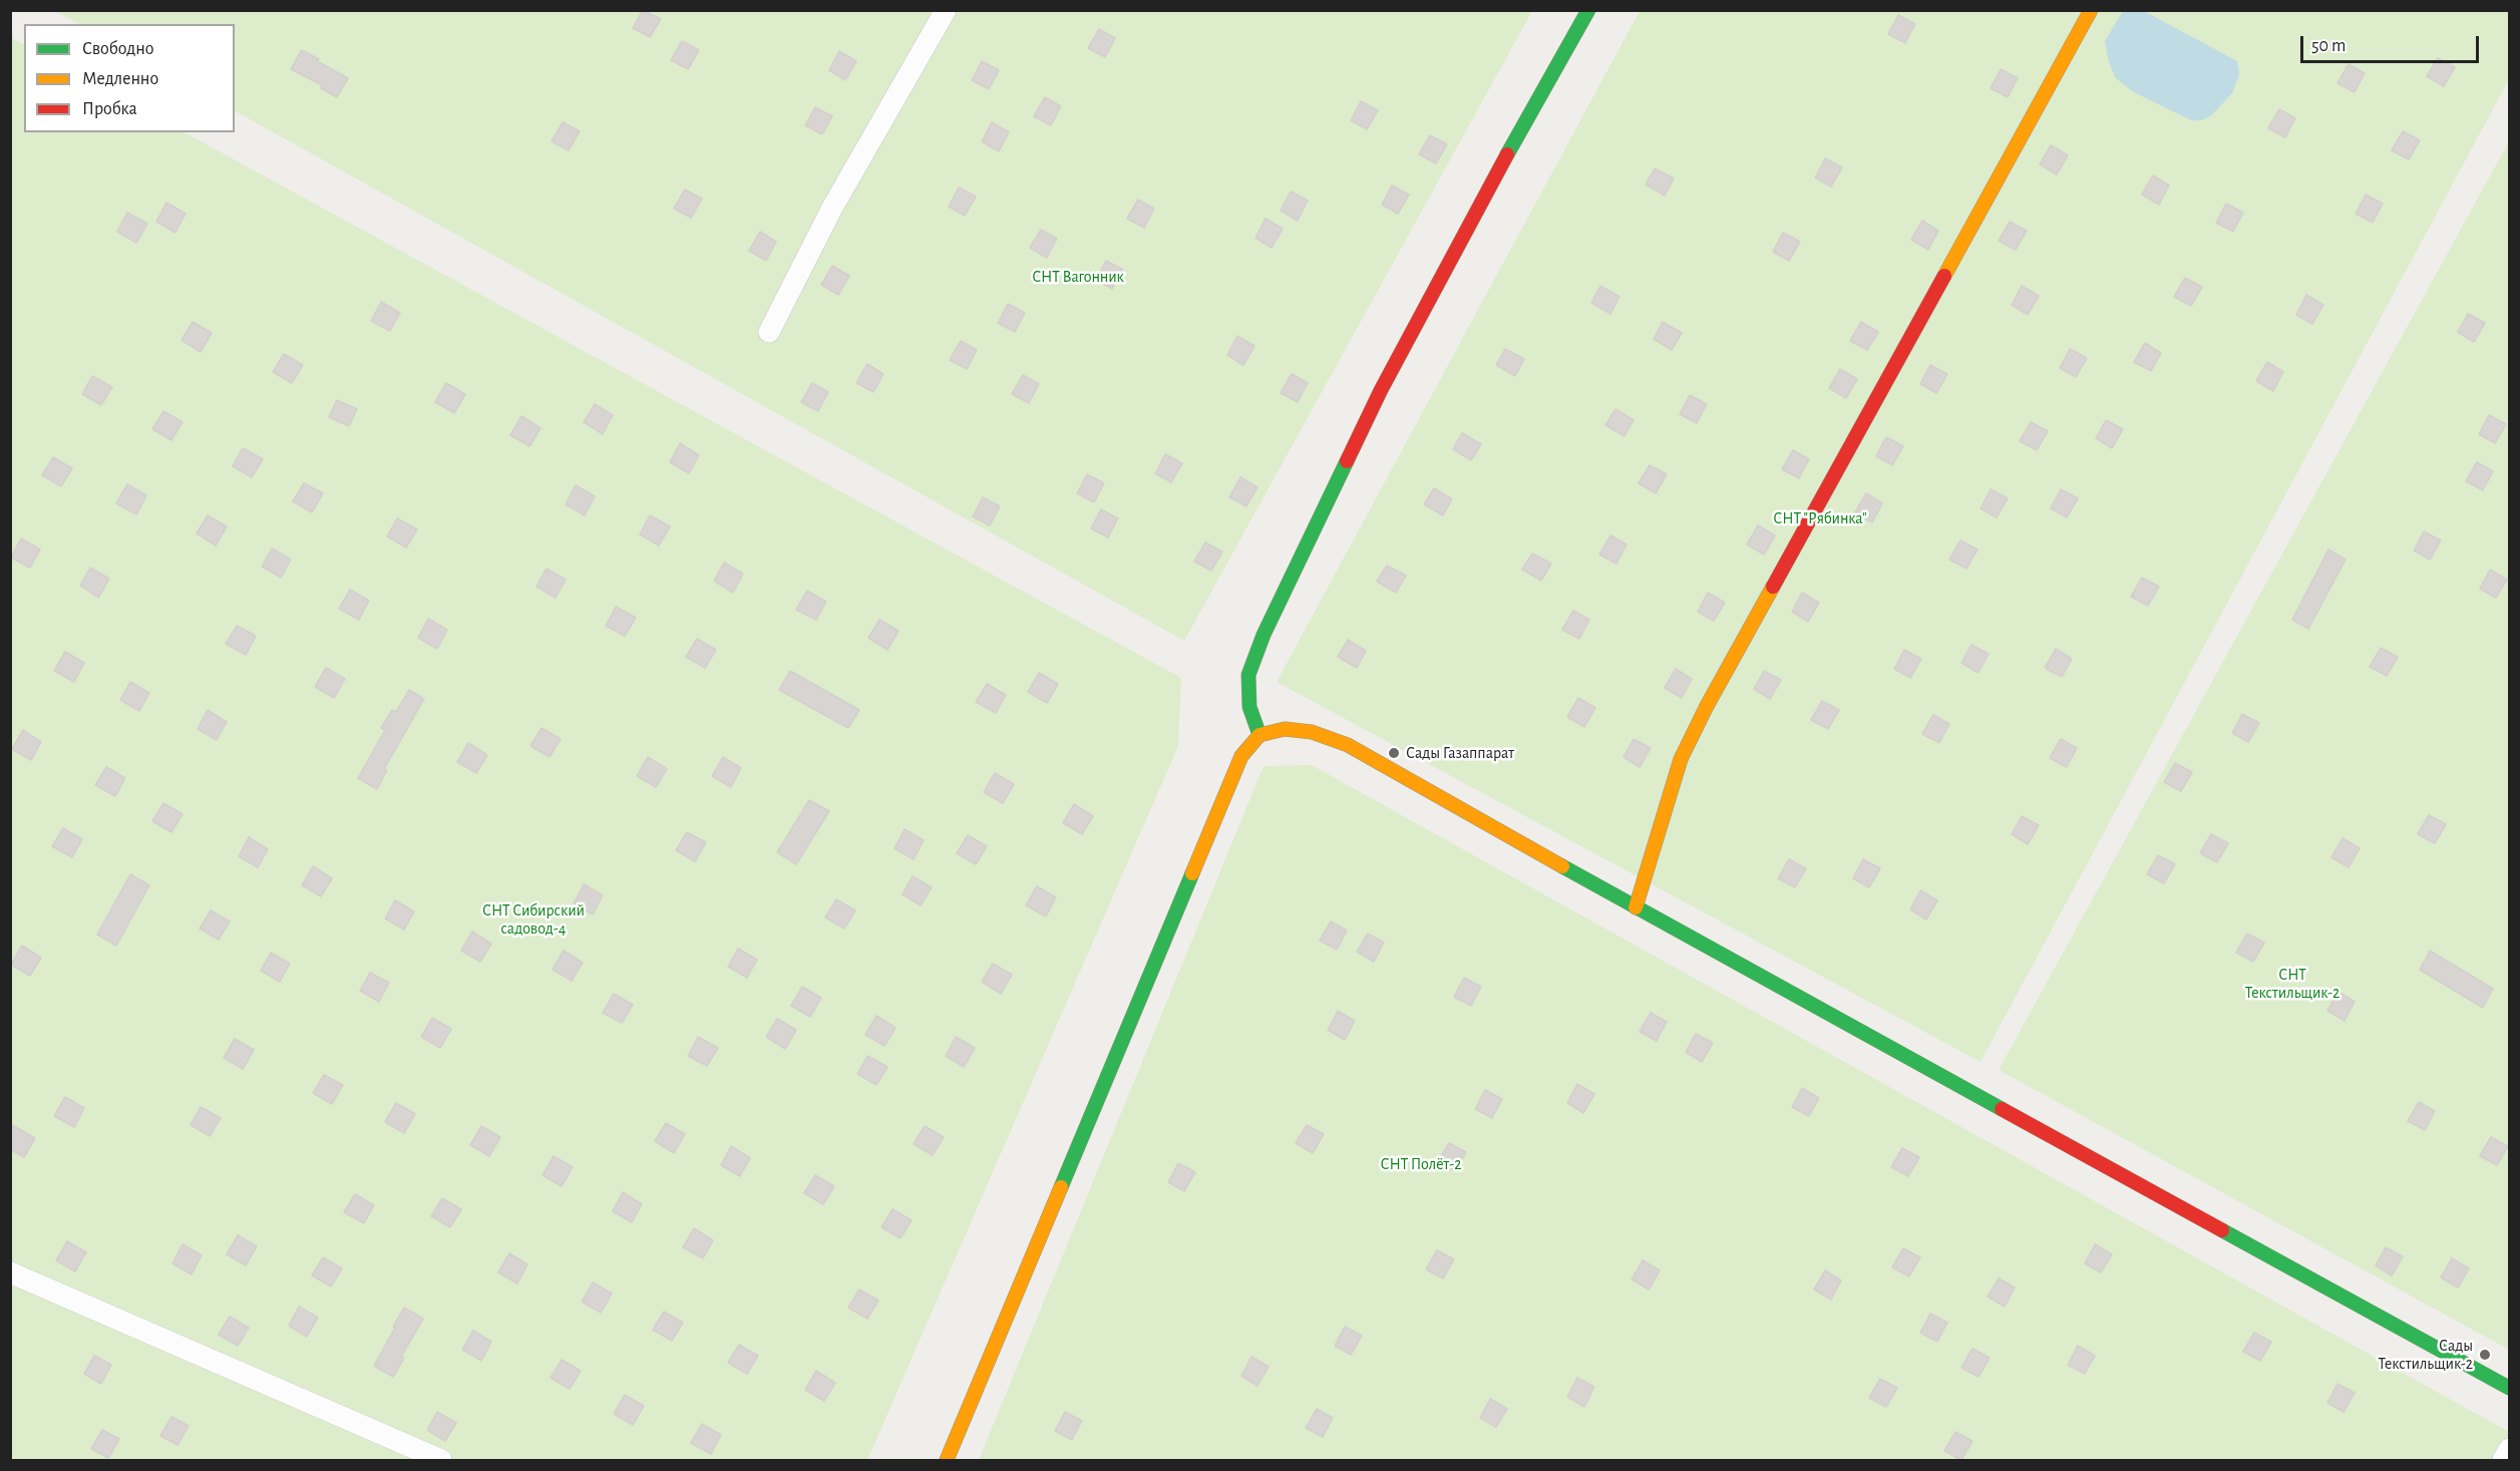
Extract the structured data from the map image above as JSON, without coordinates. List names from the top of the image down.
{
  "parks": [
    "СНТ Вагонник",
    "СНТ \"Рябинка\"",
    "СНТ Сибирский садовод-4",
    "СНТ Текстильщик-2",
    "СНТ Полёт-2"
  ],
  "places": ["Сады Газаппарат", "Сады Текстильщик-2"],
  "legend": ["Свободно", "Медленно", "Пробка"],
  "scale_bar": "50 m"
}
